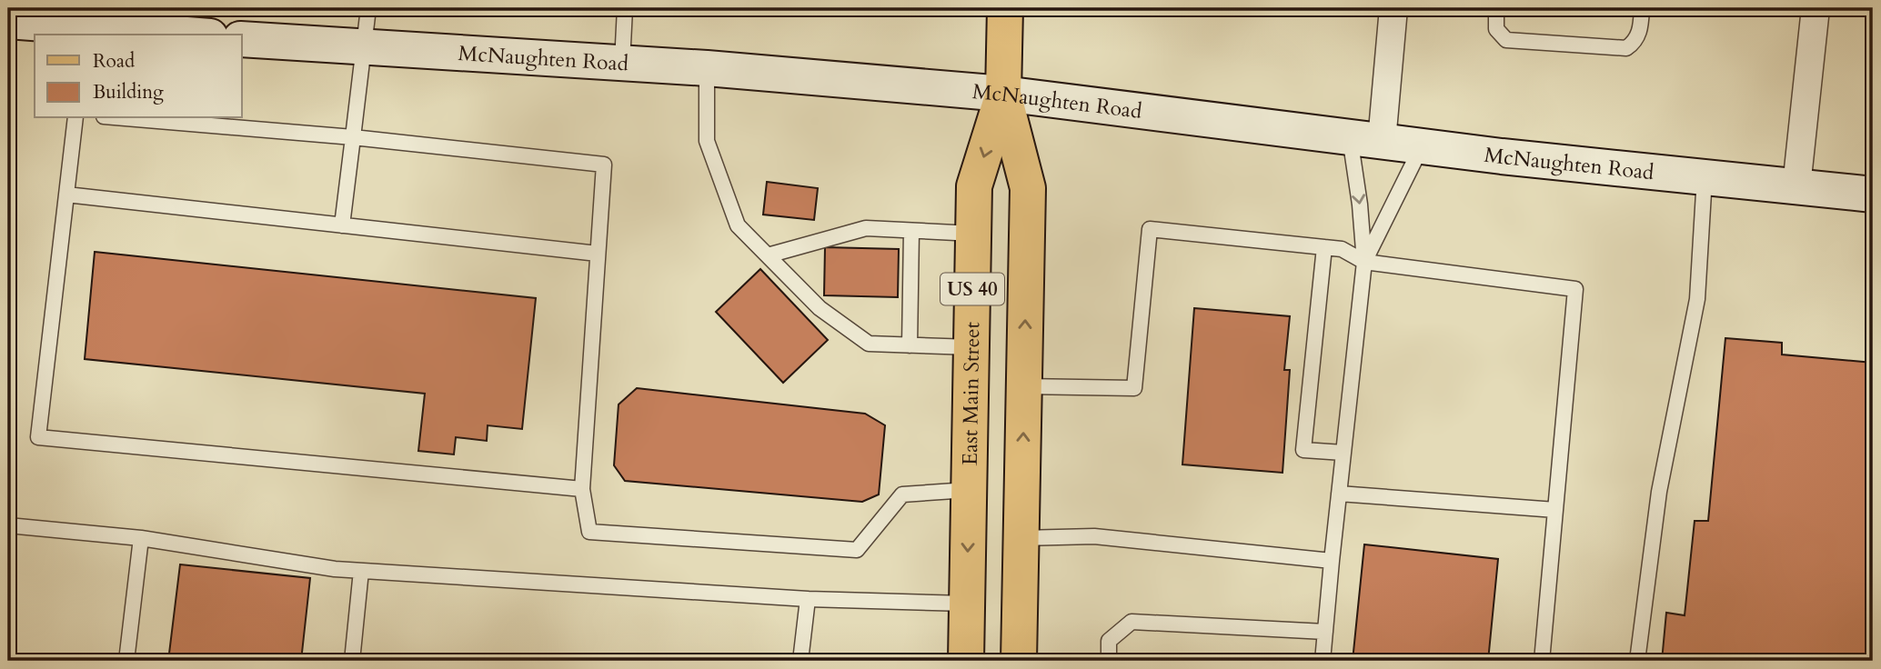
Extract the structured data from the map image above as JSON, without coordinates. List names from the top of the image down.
{
  "streets": {
    "main road": ["US 40", "East Main Street"],
    "street": ["McNaughten Road"]
  },
  "crossings": [
    ["McNaughten Road", "East Main Street"]
  ],
  "legend": ["Road", "Building"]
}
